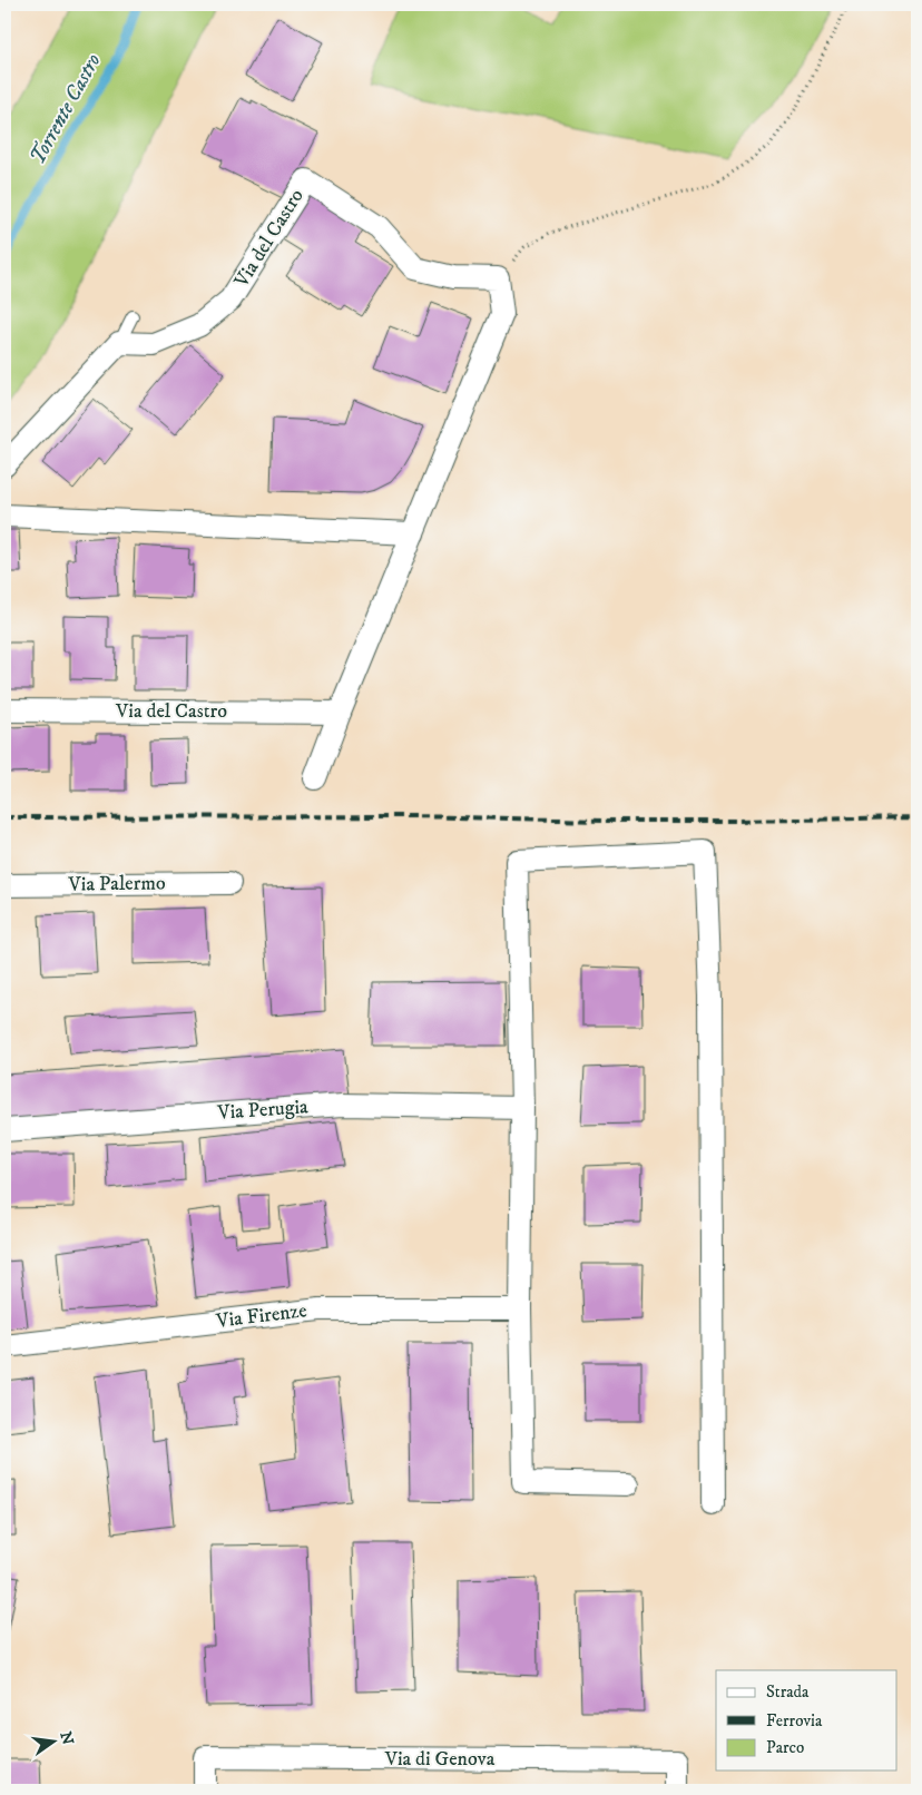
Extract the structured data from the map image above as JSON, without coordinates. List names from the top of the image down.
{
  "streets": {
    "street": [
      "Via del Castro",
      "Via Palermo",
      "Via Perugia",
      "Via Firenze",
      "Via di Genova"
    ]
  },
  "water": ["Torrente Castro"],
  "legend": ["Strada", "Ferrovia", "Parco"],
  "north": "right"
}
